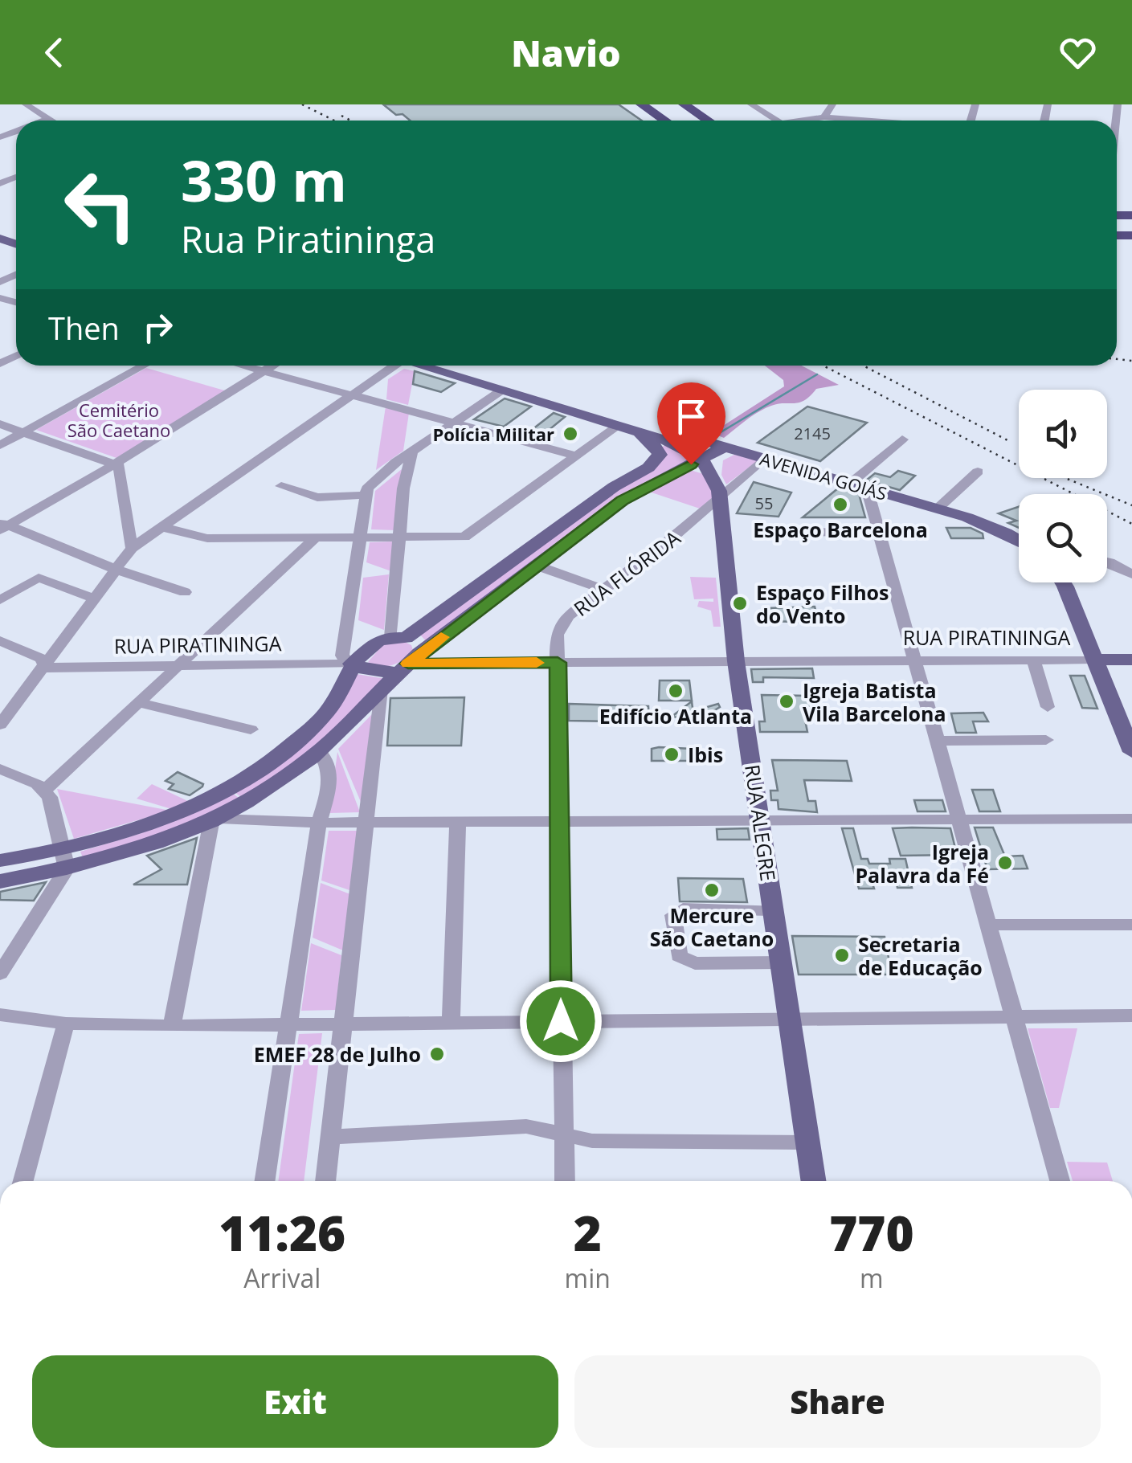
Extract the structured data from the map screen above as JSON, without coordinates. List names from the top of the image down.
{
  "streets": {
    "main road": ["AVENIDA GOIÁS", "RUA PIRATININGA", "RUA ALEGRE"],
    "street": ["RUA FLÓRIDA"]
  },
  "crossings": [
    ["AVENIDA GOIÁS", "RUA FLÓRIDA"],
    ["RUA FLÓRIDA", "RUA PIRATININGA"],
    ["RUA FLÓRIDA", "RUA ALEGRE"],
    ["RUA PIRATININGA", "RUA ALEGRE"]
  ],
  "parks": ["Cemitério São Caetano"],
  "places": [
    "Polícia Militar",
    "Espaço Barcelona",
    "Espaço Filhos do Vento",
    "Edifício Atlanta",
    "Igreja Batista Vila Barcelona",
    "Ibis",
    "Igreja Palavra da Fé",
    "Mercure São Caetano",
    "Secretaria de Educação",
    "EMEF 28 de Julho"
  ],
  "house_numbers": ["2145", "55"],
  "page": {
    "header": "Navio",
    "turn": ["330 m", "Rua Piratininga"],
    "then": "Then",
    "eta": [
      "11:26",
      "Arrival",
      "2",
      "min",
      "770",
      "m"
    ],
    "buttons": ["Exit", "Share"]
  }
}
